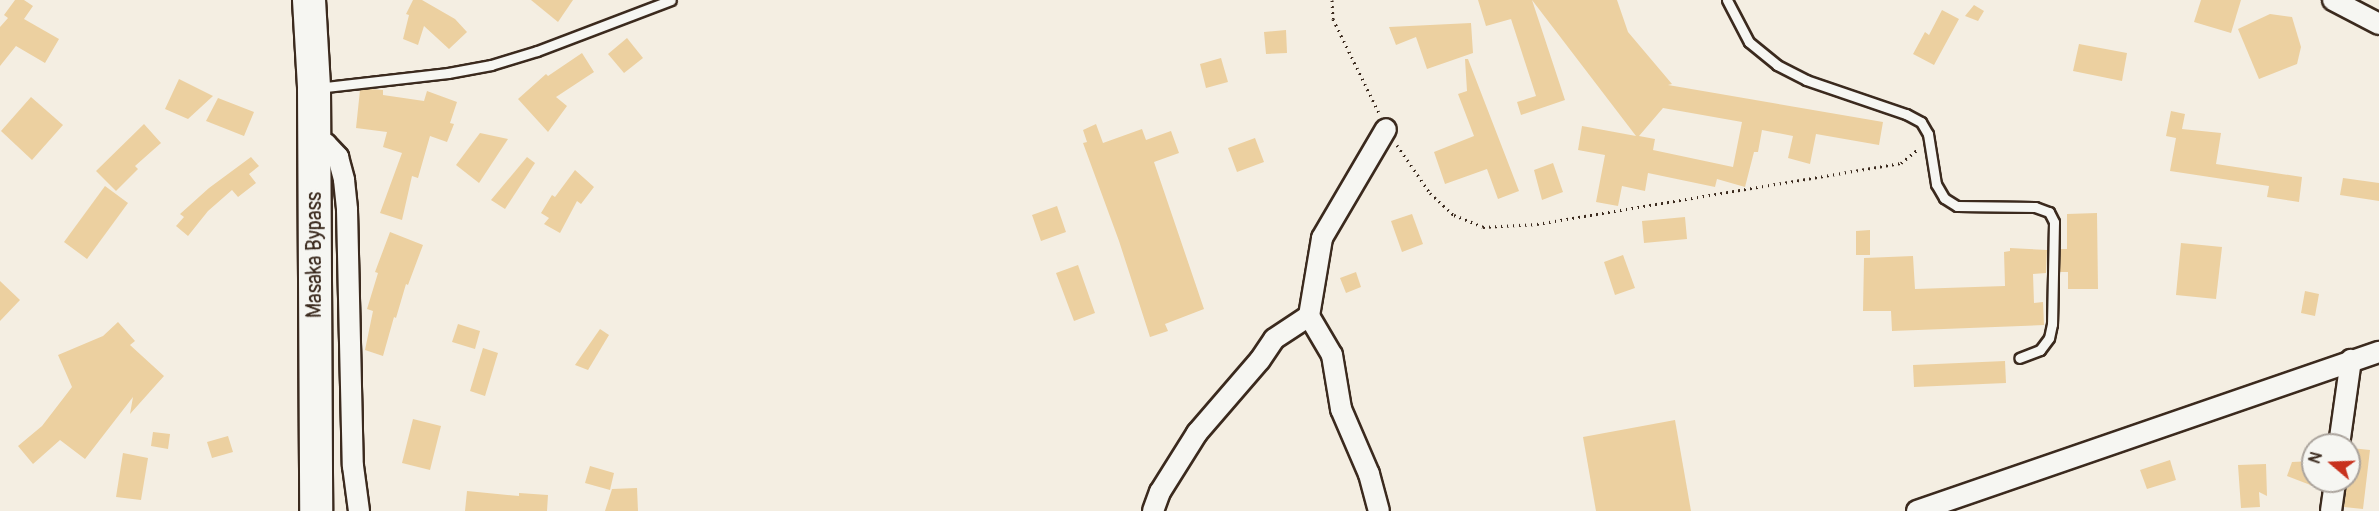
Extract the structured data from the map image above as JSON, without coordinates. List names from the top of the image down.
{
  "streets": {
    "highway": ["Masaka Bypass"]
  },
  "north": "left"
}
